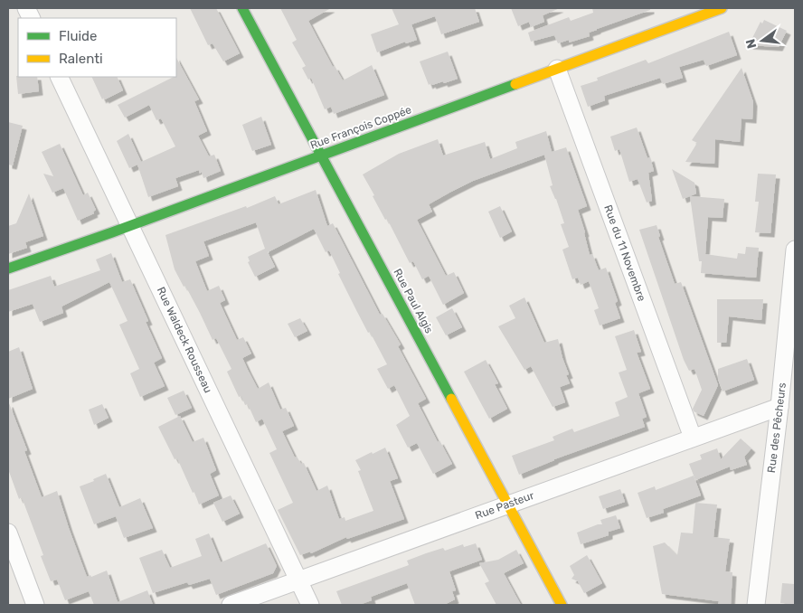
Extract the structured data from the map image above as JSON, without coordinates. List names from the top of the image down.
{
  "streets": {
    "street": [
      "Rue François Coppée",
      "Rue du 11 Novembre",
      "Rue Paul Algis",
      "Rue Waldeck Rousseau",
      "Rue des Pêcheurs",
      "Rue Pasteur"
    ]
  },
  "crossings": [
    ["Rue François Coppée", "Rue du 11 Novembre"],
    ["Rue François Coppée", "Rue Paul Algis"],
    ["Rue François Coppée", "Rue Waldeck Rousseau"],
    ["Rue du 11 Novembre", "Rue Pasteur"],
    ["Rue Paul Algis", "Rue Pasteur"],
    ["Rue Waldeck Rousseau", "Rue Pasteur"],
    ["Rue des Pêcheurs", "Rue Pasteur"]
  ],
  "legend": ["Fluide", "Ralenti"],
  "north": "left"
}
